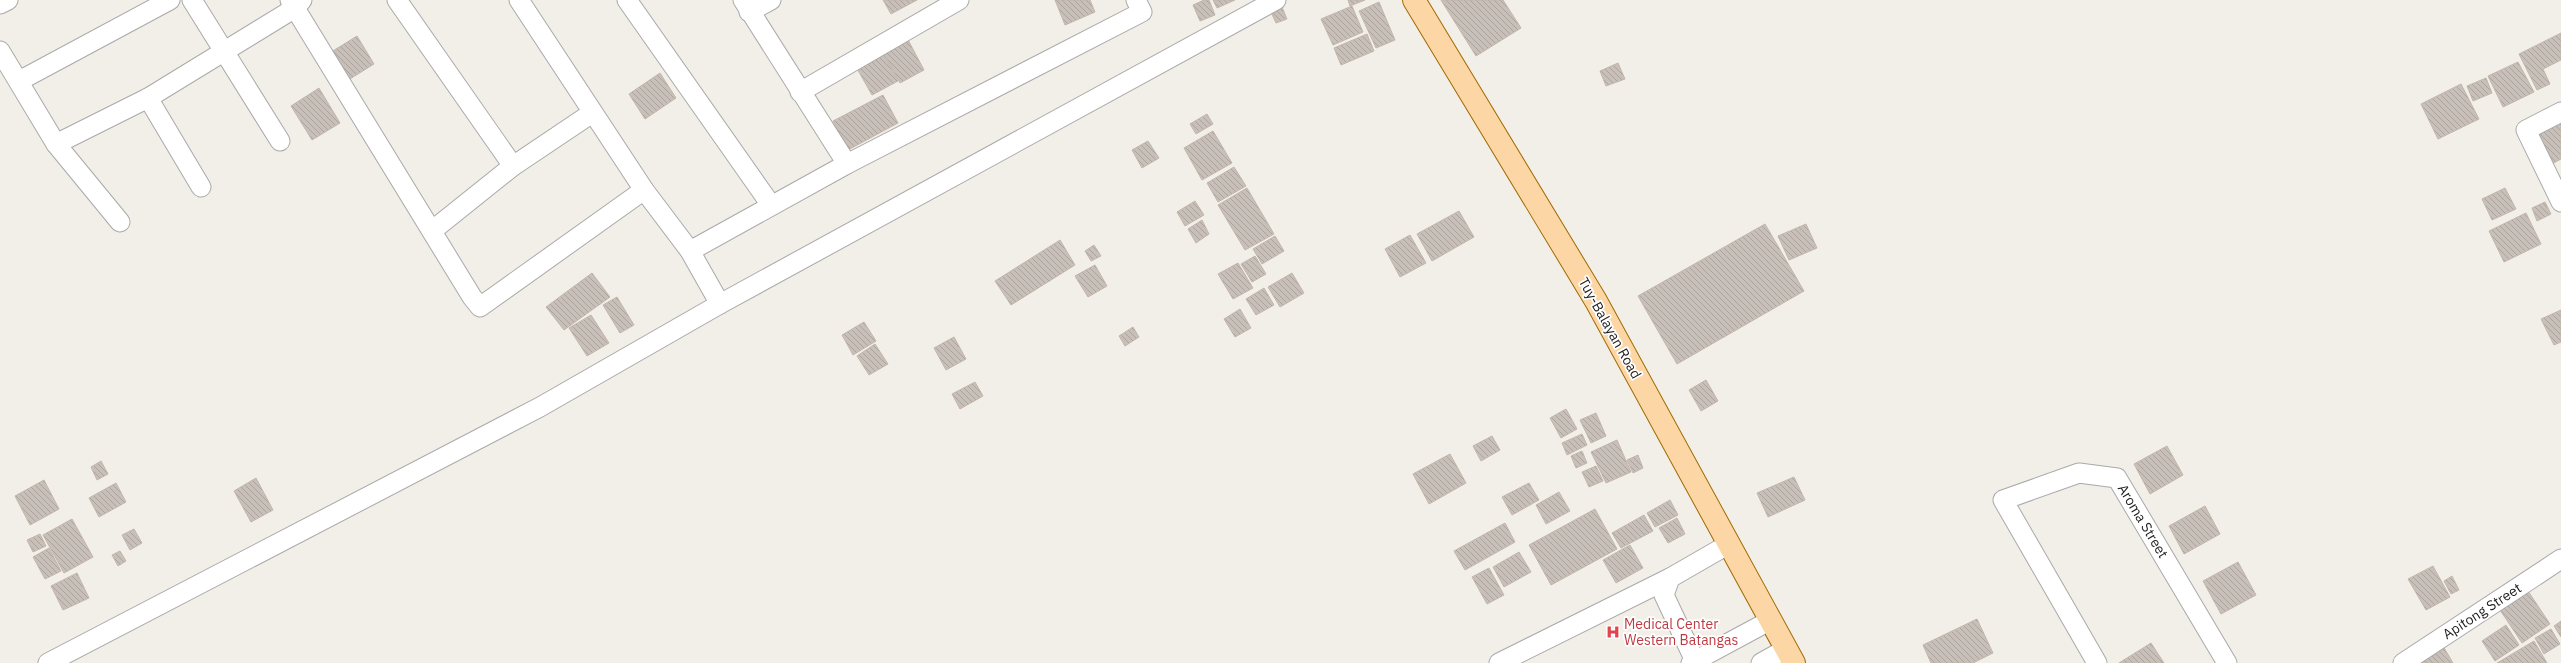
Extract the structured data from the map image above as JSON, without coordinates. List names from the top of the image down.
{
  "streets": {
    "main road": ["Tuy-Balayan Road"],
    "street": ["Aroma Street", "Apitong Street"]
  },
  "places": {
    "hospital": ["Medical Center Western Batangas"]
  }
}
